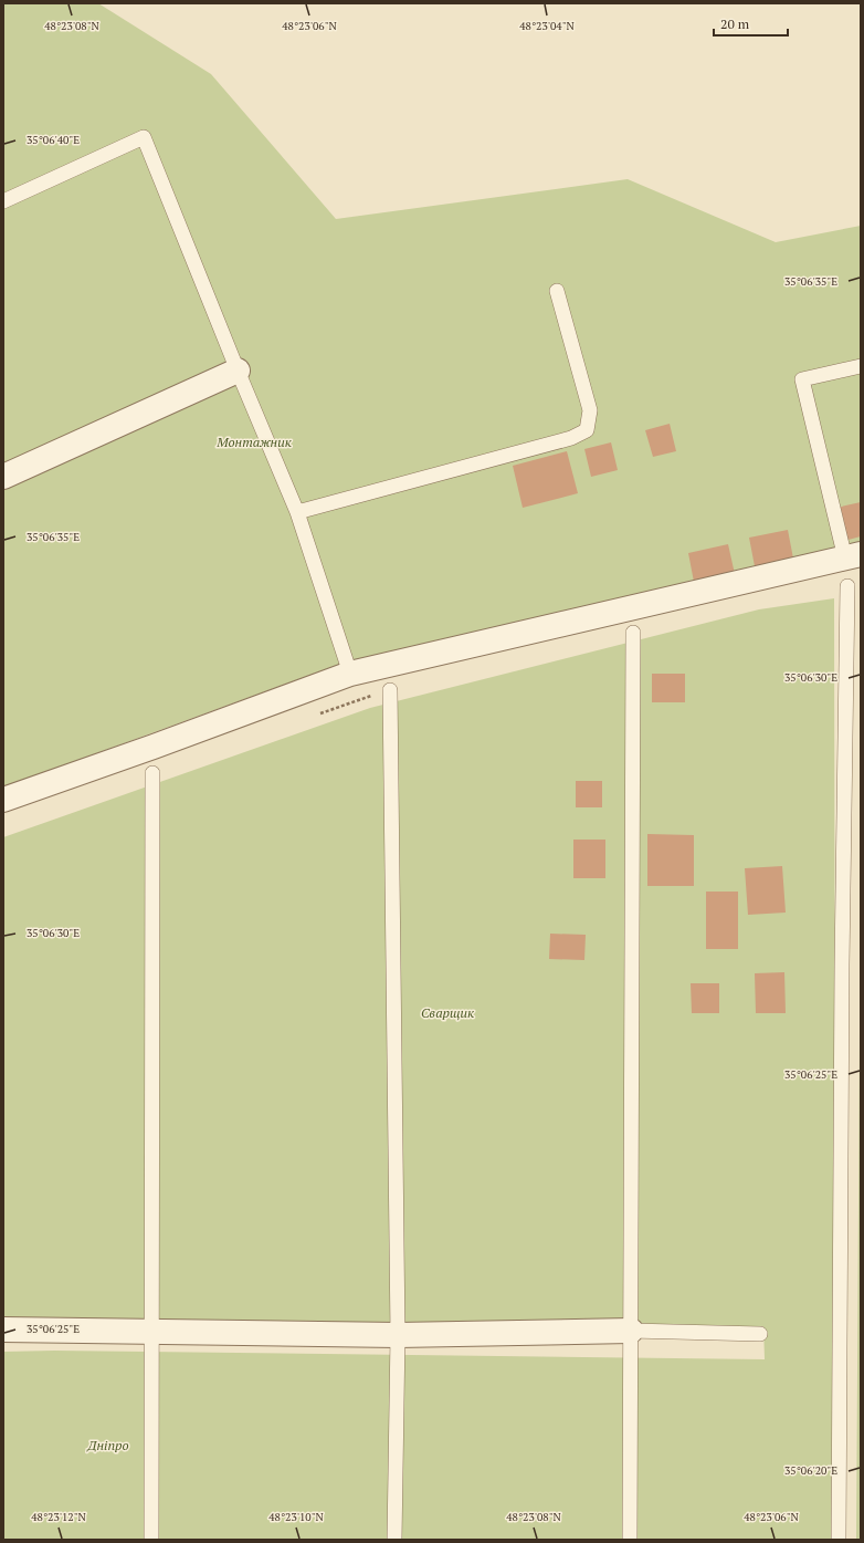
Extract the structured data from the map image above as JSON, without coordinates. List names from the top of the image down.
{
  "parks": ["Монтажник", "Сварщик", "Дніпро"],
  "scale_bar": "20 m",
  "coordinates": [
    "48°23'08\"N",
    "48°23'06\"N",
    "48°23'04\"N",
    "35°06'40\"E",
    "35°06'35\"E",
    "35°06'30\"E",
    "35°06'25\"E",
    "35°06'20\"E",
    "48°23'12\"N",
    "48°23'10\"N"
  ]
}
